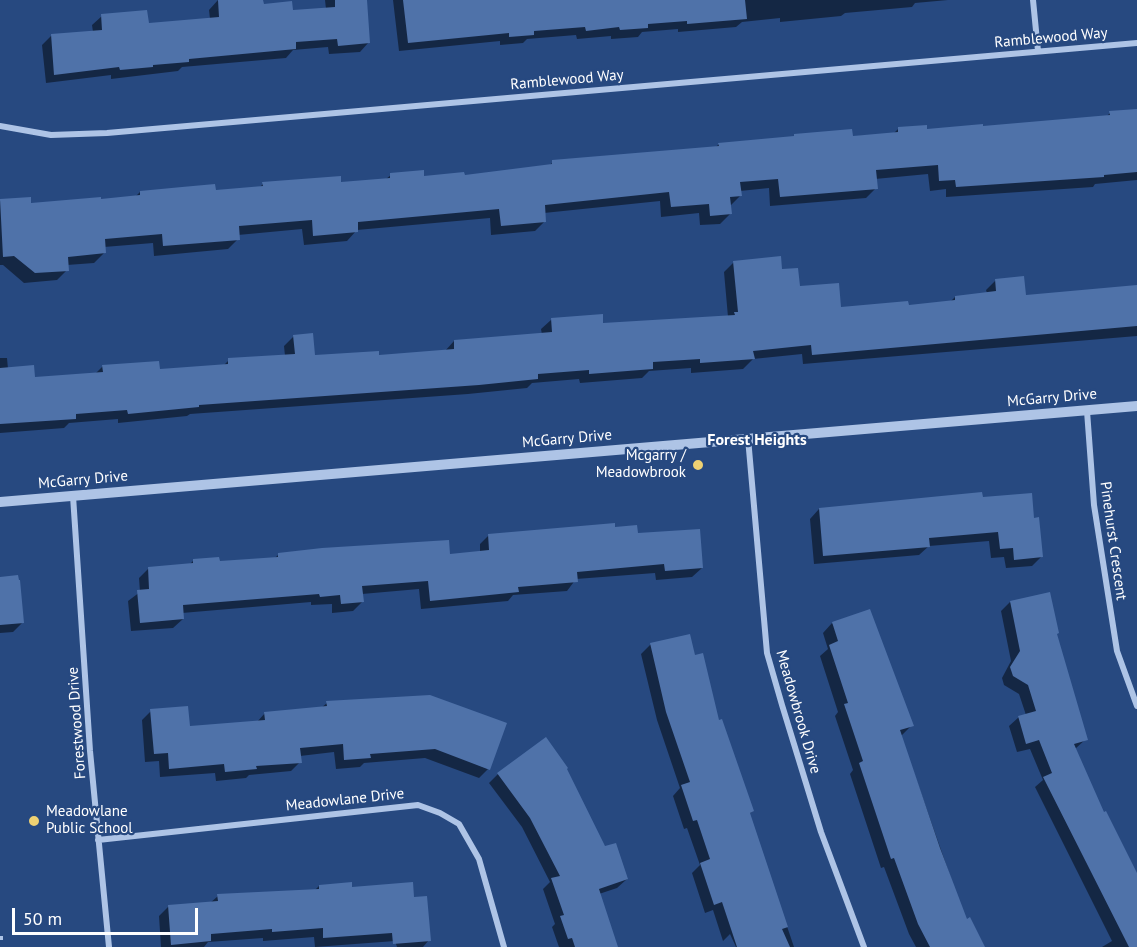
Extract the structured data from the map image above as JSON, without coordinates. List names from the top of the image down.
{
  "streets": {
    "street": [
      "Ramblewood Way",
      "McGarry Drive",
      "Pinehurst Crescent",
      "Meadowbrook Drive",
      "Forestwood Drive",
      "Meadowlane Drive"
    ]
  },
  "crossings": [
    ["McGarry Drive", "Pinehurst Crescent"],
    ["McGarry Drive", "Meadowbrook Drive"],
    ["McGarry Drive", "Forestwood Drive"],
    ["Forestwood Drive", "Meadowlane Drive"]
  ],
  "districts": ["Forest Heights"],
  "places": ["Mcgarry / Meadowbrook", "Meadowlane Public School"],
  "scale_bar": "50 m"
}
